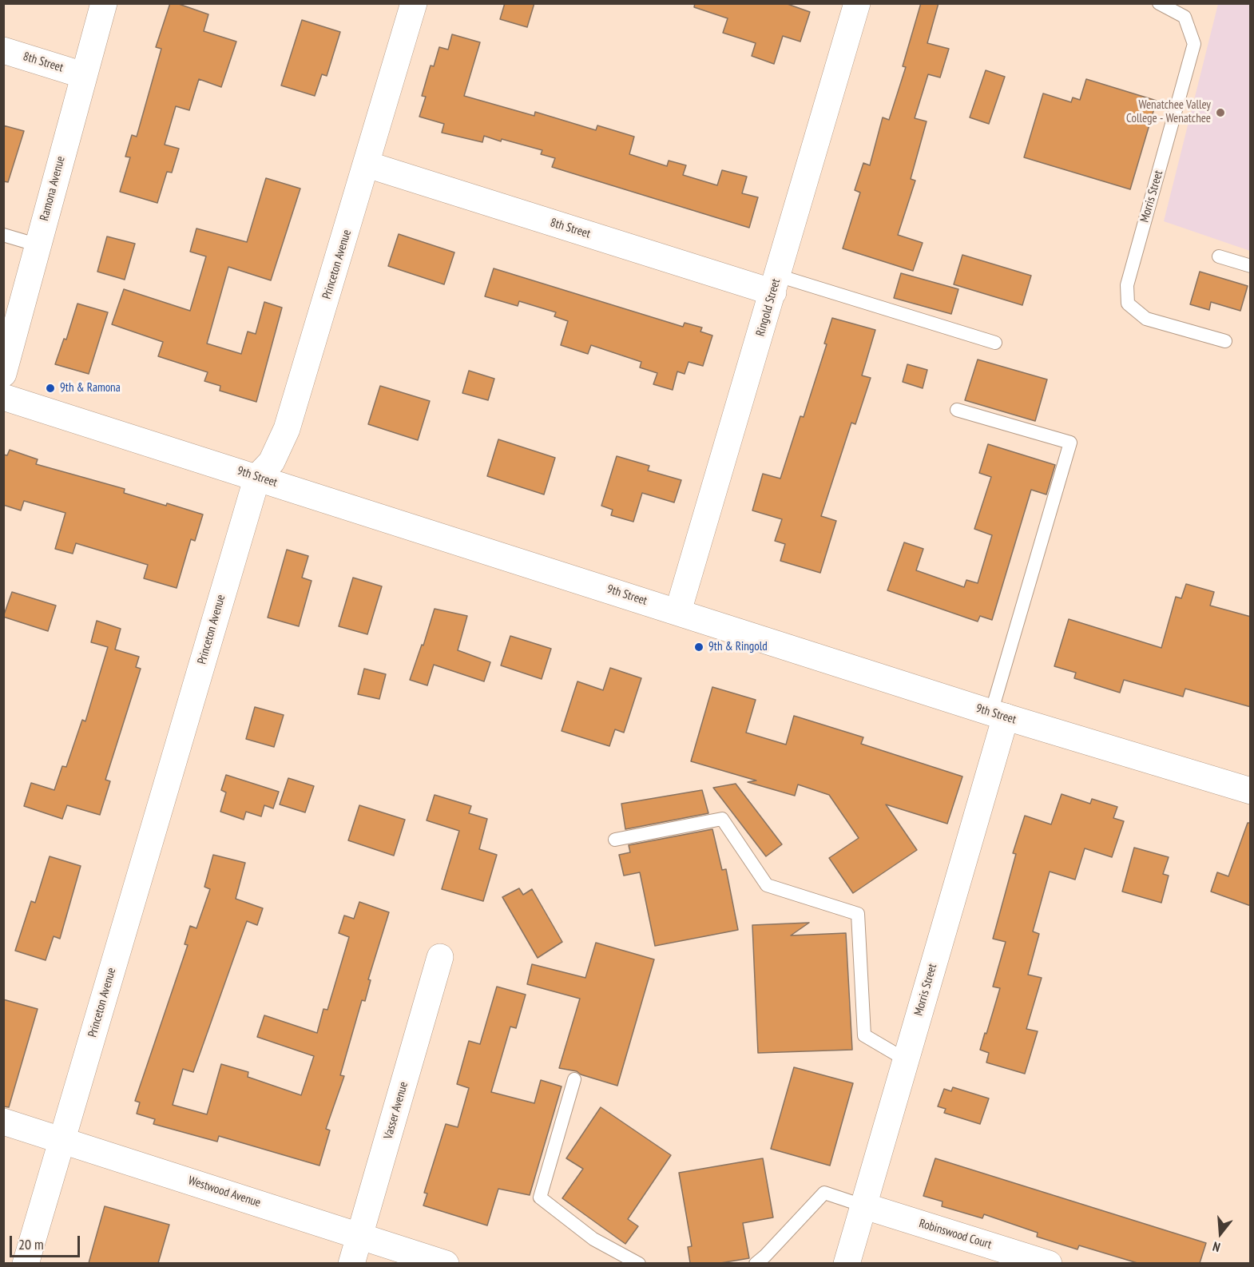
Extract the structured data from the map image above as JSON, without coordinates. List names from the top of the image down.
{
  "streets": {
    "street": [
      "8th Street",
      "Ramona Avenue",
      "Morris Street",
      "Princeton Avenue",
      "Ringold Street",
      "9th Street",
      "Vasser Avenue",
      "Westwood Avenue",
      "Robinswood Court"
    ]
  },
  "crossings": [
    ["8th Street", "Ramona Avenue"],
    ["8th Street", "Princeton Avenue"],
    ["8th Street", "Ringold Street"],
    ["Morris Street", "9th Street"],
    ["Morris Street", "Robinswood Court"],
    ["Princeton Avenue", "9th Street"],
    ["Princeton Avenue", "Westwood Avenue"],
    ["Ringold Street", "9th Street"],
    ["Vasser Avenue", "Westwood Avenue"]
  ],
  "places": ["Wenatchee Valley College - Wenatchee", "9th & Ramona", "9th & Ringold"],
  "scale_bar": "20 m",
  "north": "bottom"
}
